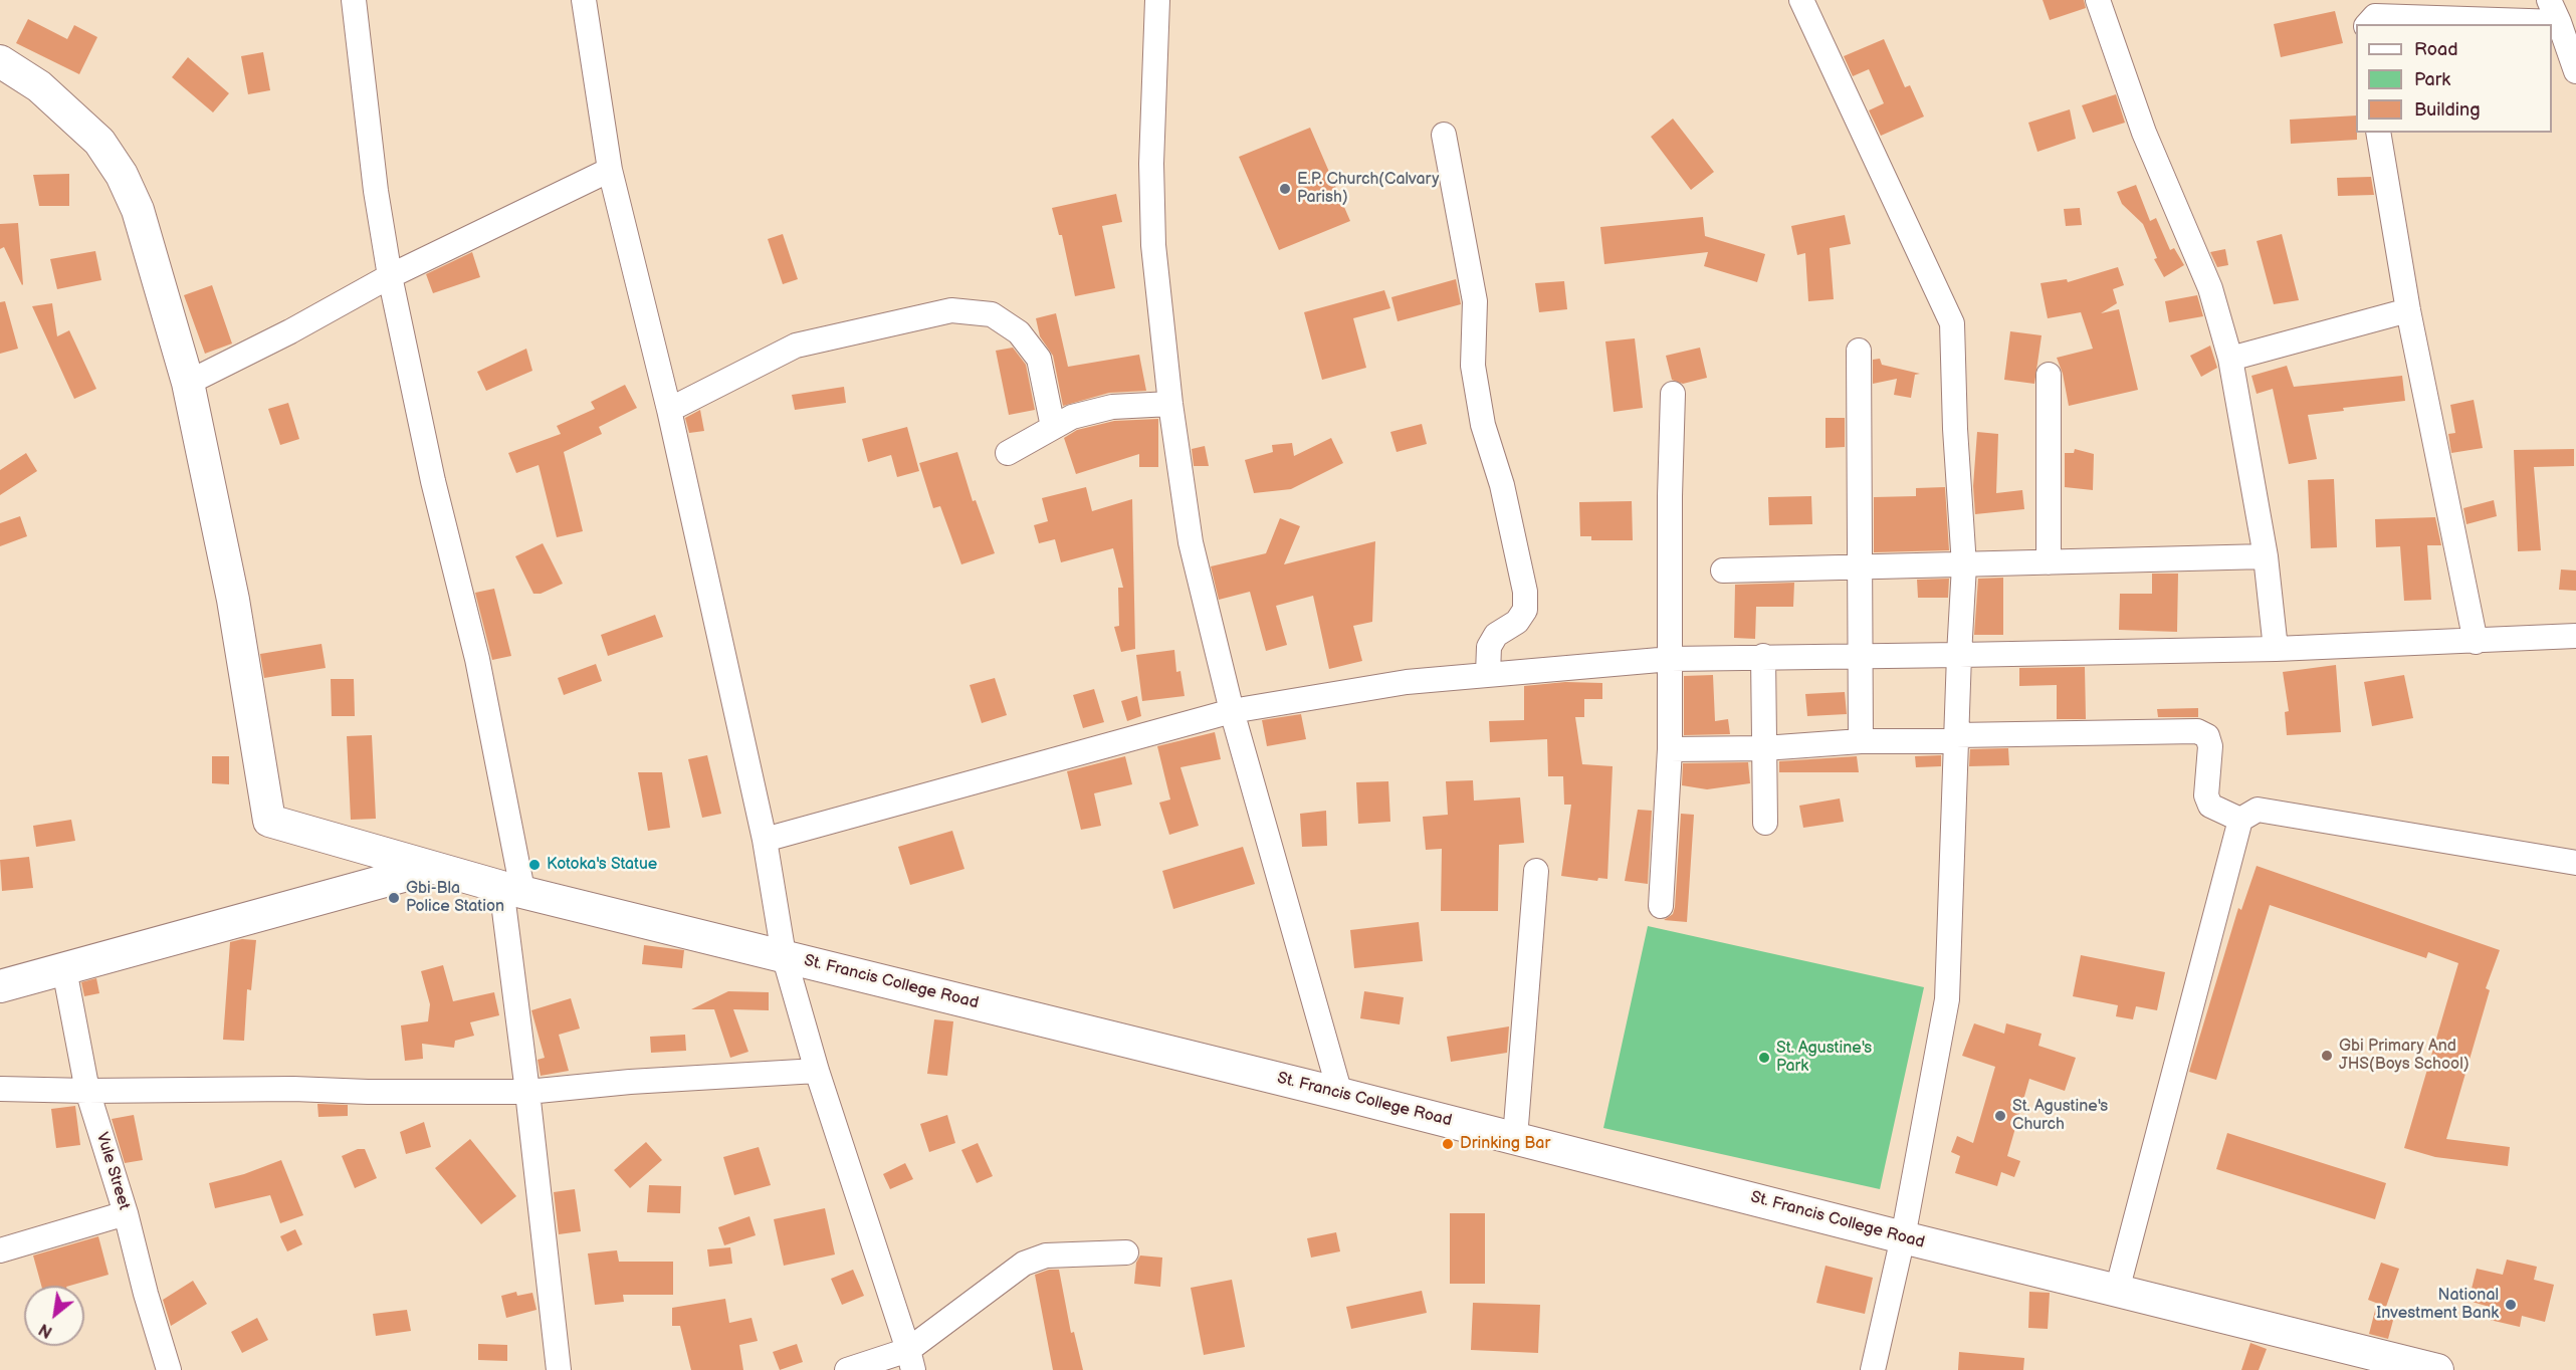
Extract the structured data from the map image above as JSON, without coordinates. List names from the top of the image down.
{
  "streets": {
    "main road": ["St. Francis College Road"],
    "street": ["Vule Street"]
  },
  "places": [
    "E.P. Church(Calvary Parish)",
    "Kotoka's Statue",
    "Gbi-Bla Police Station",
    "Gbi Primary And JHS(Boys School)",
    "St. Agustine's Park",
    "St. Agustine's Church",
    "Drinking Bar",
    "National Investment Bank"
  ],
  "legend": ["Road", "Park", "Building"],
  "north": "bottom left"
}
